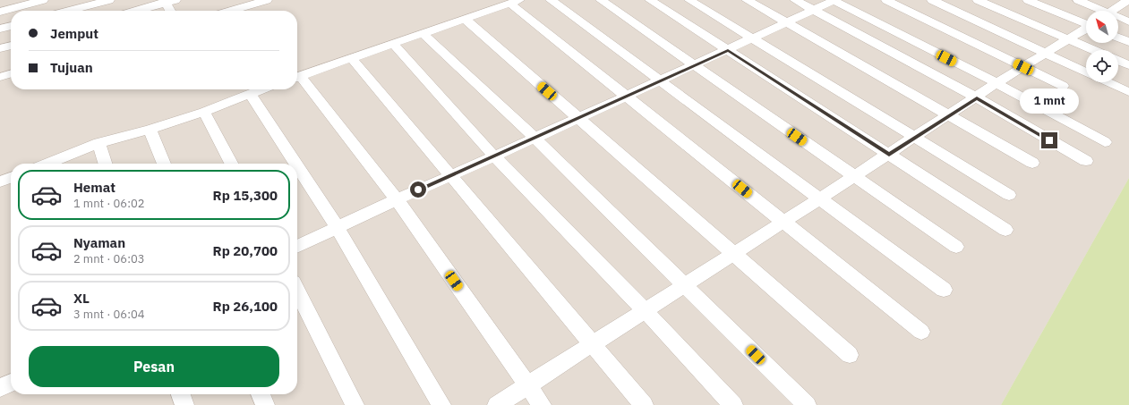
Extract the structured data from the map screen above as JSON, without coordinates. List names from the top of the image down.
{
  "north": "top left",
  "page": {
    "banner": ["Jemput", "Tujuan"],
    "bubble": "1 mnt",
    "list": [
      {
        "name": "Hemat",
        "note": "1 mnt · 06:02",
        "value": "Rp 15,300"
      },
      {
        "name": "Nyaman",
        "note": "2 mnt · 06:03",
        "value": "Rp 20,700"
      },
      {
        "name": "XL",
        "note": "3 mnt · 06:04",
        "value": "Rp 26,100"
      }
    ],
    "buttons": "Pesan"
  }
}
